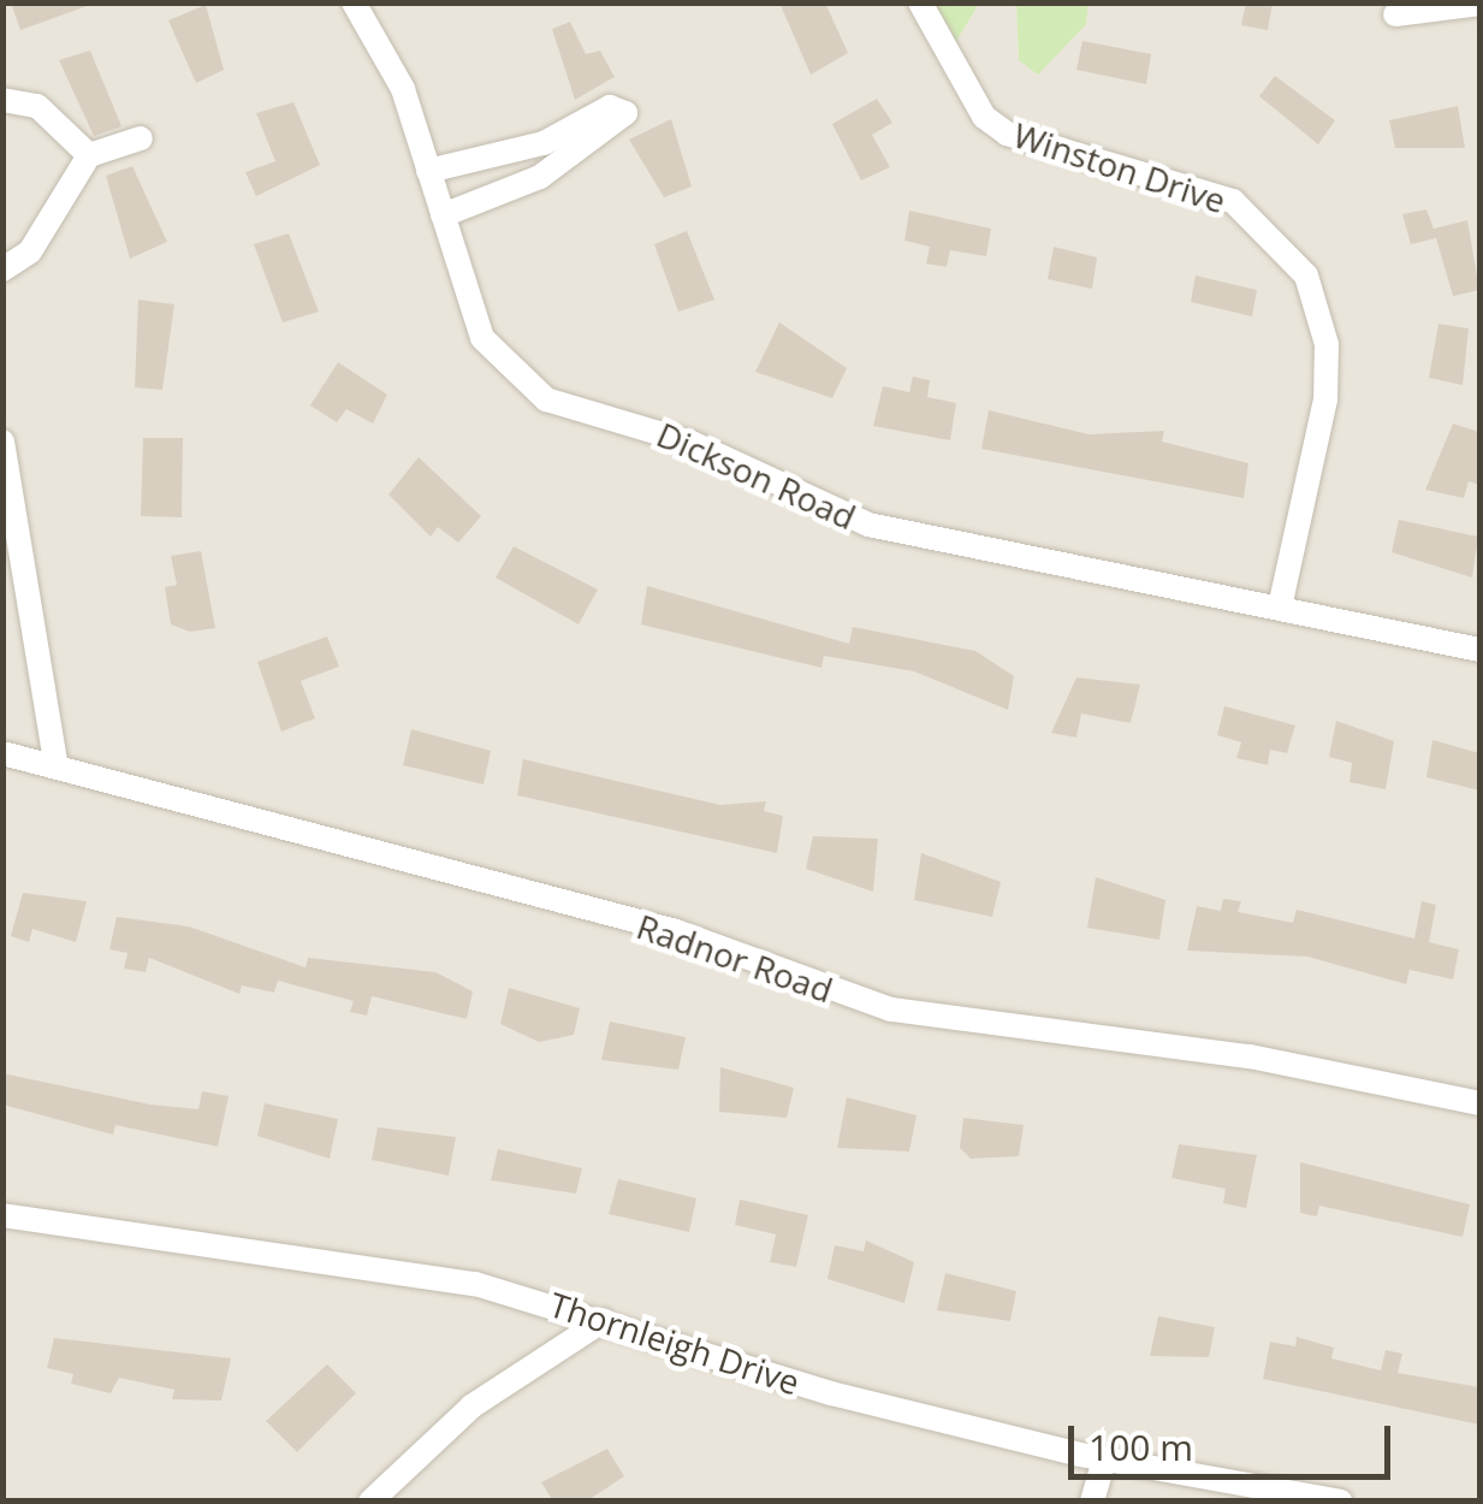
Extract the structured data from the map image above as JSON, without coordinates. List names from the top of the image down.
{
  "streets": {
    "street": [
      "Winston Drive",
      "Dickson Road",
      "Radnor Road",
      "Thornleigh Drive"
    ]
  },
  "crossings": [
    ["Winston Drive", "Dickson Road"]
  ],
  "scale_bar": "100 m"
}
